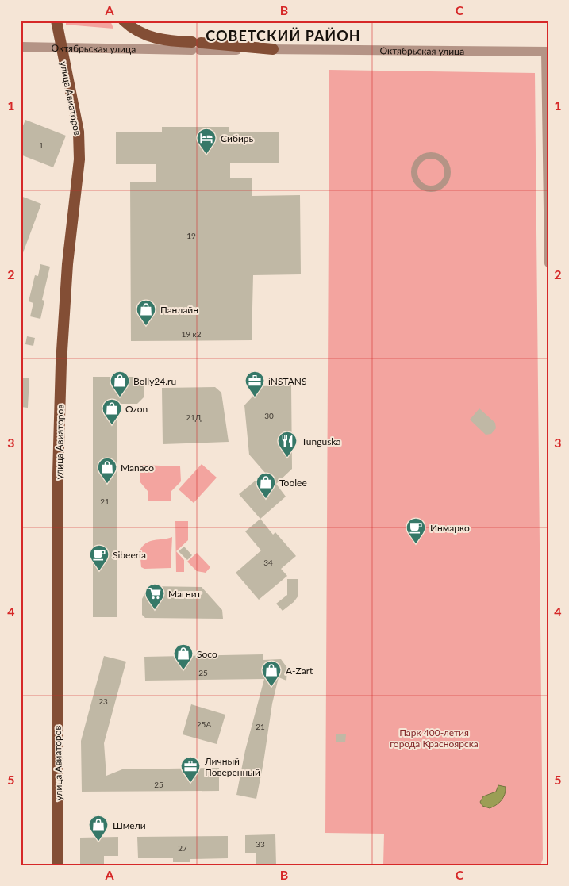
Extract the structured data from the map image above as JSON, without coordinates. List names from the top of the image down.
{
  "streets": {
    "main road": ["улица Авиаторов"],
    "street": ["Октябрьская улица"]
  },
  "crossings": [
    ["Октябрьская улица", "улица Авиаторов"]
  ],
  "districts": ["СОВЕТСКИЙ РАЙОН"],
  "parks": ["Парк 400-летия города Красноярска"],
  "places": {
    "hotel": ["Сибирь"],
    "shop": [
      "Панлайн",
      "Bolly24.ru",
      "Ozon",
      "Manaco",
      "Toolee",
      "Soco",
      "A-Zart",
      "Шмели"
    ],
    "office": ["iNSTANS", "Личный Поверенный"],
    "restaurant": ["Tunguska"],
    "cafe": ["Инмарко", "Sibeeria"],
    "supermarket": ["Магнит"]
  },
  "house_numbers": [
    "1",
    "19",
    "19 к2",
    "30",
    "21Д",
    "21",
    "34",
    "25",
    "23",
    "25А",
    "21",
    "25",
    "33",
    "27"
  ],
  "grid": {
    "columns": ["A", "B", "C"],
    "rows": [
      "1",
      "2",
      "3",
      "4",
      "5"
    ]
  }
}
